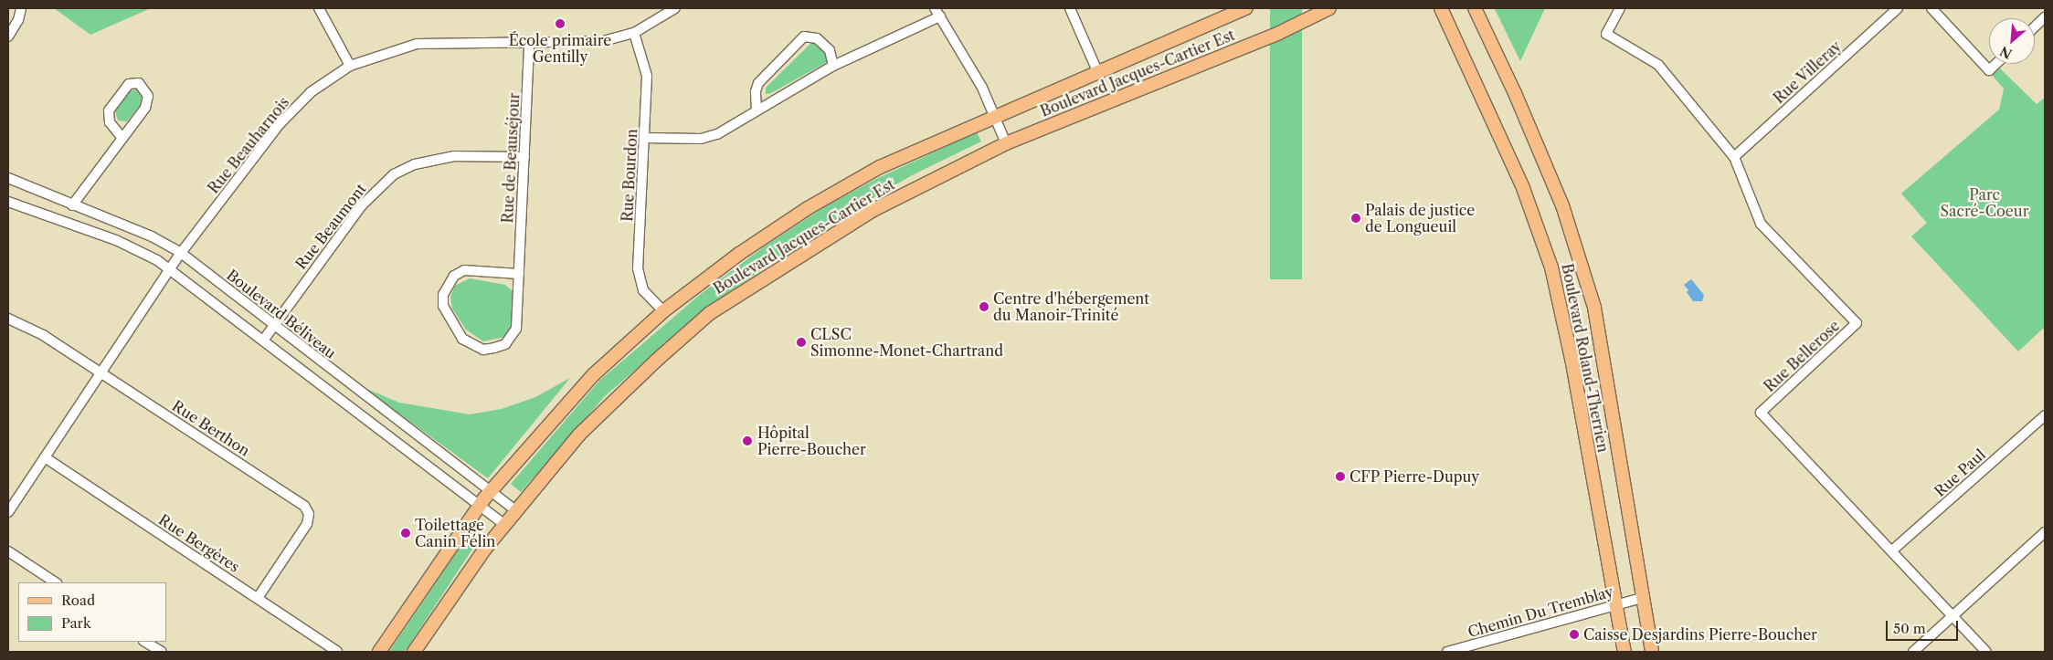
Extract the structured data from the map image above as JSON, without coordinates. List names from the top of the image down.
{
  "streets": {
    "main road": ["Boulevard Jacques-Cartier Est", "Boulevard Roland-Therrien"],
    "street": [
      "Rue Villeray",
      "Rue Beauharnois",
      "Rue de Beauséjour",
      "Rue Bourdon",
      "Rue Beaumont",
      "Boulevard Béliveau",
      "Rue Bellerose",
      "Rue Berthon",
      "Rue Paul",
      "Rue Bergères",
      "Chemin Du Tremblay"
    ]
  },
  "crossings": [
    ["Rue Villeray", "Rue Bellerose"],
    ["Boulevard Jacques-Cartier Est", "Rue Bourdon"],
    ["Boulevard Jacques-Cartier Est", "Boulevard Béliveau"],
    ["Rue Beauharnois", "Rue de Beauséjour"],
    ["Rue Beauharnois", "Rue Bourdon"],
    ["Rue Beauharnois", "Boulevard Béliveau"],
    ["Rue Beauharnois", "Rue Berthon"],
    ["Rue Beauharnois", "Rue Bergères"],
    ["Rue de Beauséjour", "Rue Beaumont"],
    ["Rue Beaumont", "Boulevard Béliveau"],
    ["Rue Bellerose", "Rue Paul"],
    ["Boulevard Roland-Therrien", "Chemin Du Tremblay"],
    ["Rue Berthon", "Rue Bergères"]
  ],
  "parks": ["Parc Sacré-Coeur"],
  "places": [
    "École primaire Gentilly",
    "Palais de justice de Longueuil",
    "Centre d'hébergement du Manoir-Trinité",
    "CLSC Simonne-Monet-Chartrand",
    "Hôpital Pierre-Boucher",
    "CFP Pierre-Dupuy",
    "Toilettage Canin Félin",
    "Caisse Desjardins Pierre-Boucher"
  ],
  "legend": ["Road", "Park"],
  "scale_bar": "50 m",
  "north": "bottom left"
}
